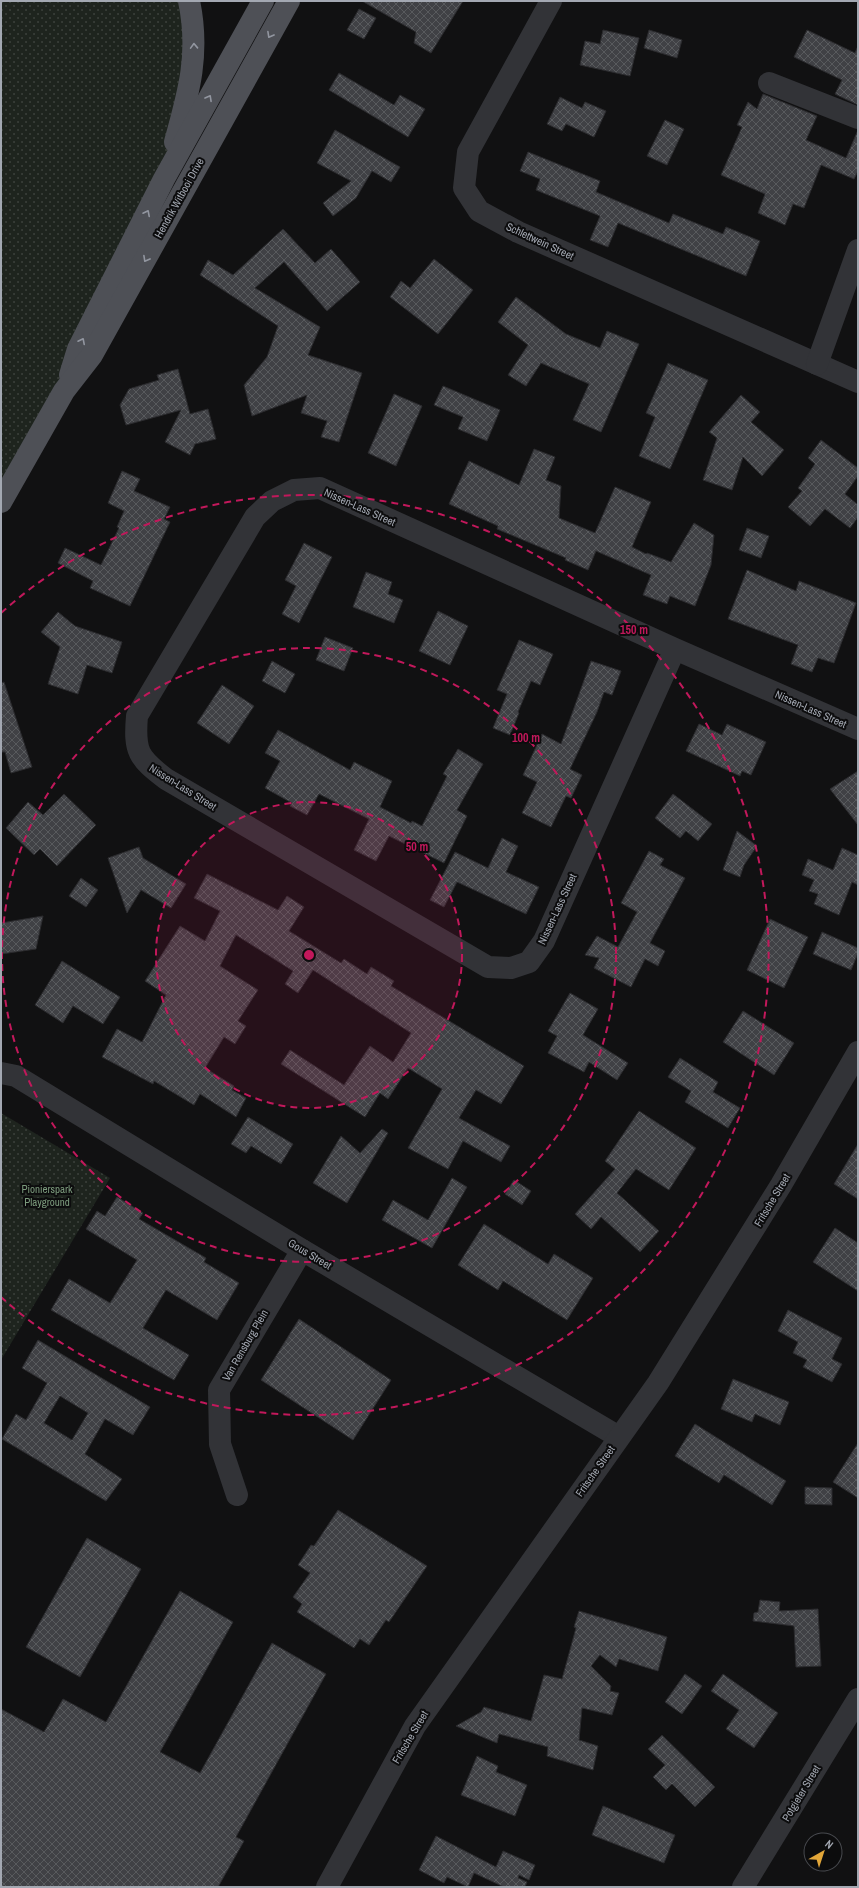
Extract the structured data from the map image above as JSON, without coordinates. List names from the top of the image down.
{
  "streets": {
    "main road": ["Hendrik Witbooi Drive"],
    "street": [
      "Schlettwein Street",
      "Nissen-Lass Street",
      "Fritsche Street",
      "Gous Street",
      "Van Rensburg Plein",
      "Potgieter Street"
    ]
  },
  "crossings": [
    ["Fritsche Street", "Gous Street"],
    ["Gous Street", "Van Rensburg Plein"]
  ],
  "parks": ["Pionierspark Playground"],
  "north": "top right",
  "rings": ["150 m", "100 m", "50 m"]
}
